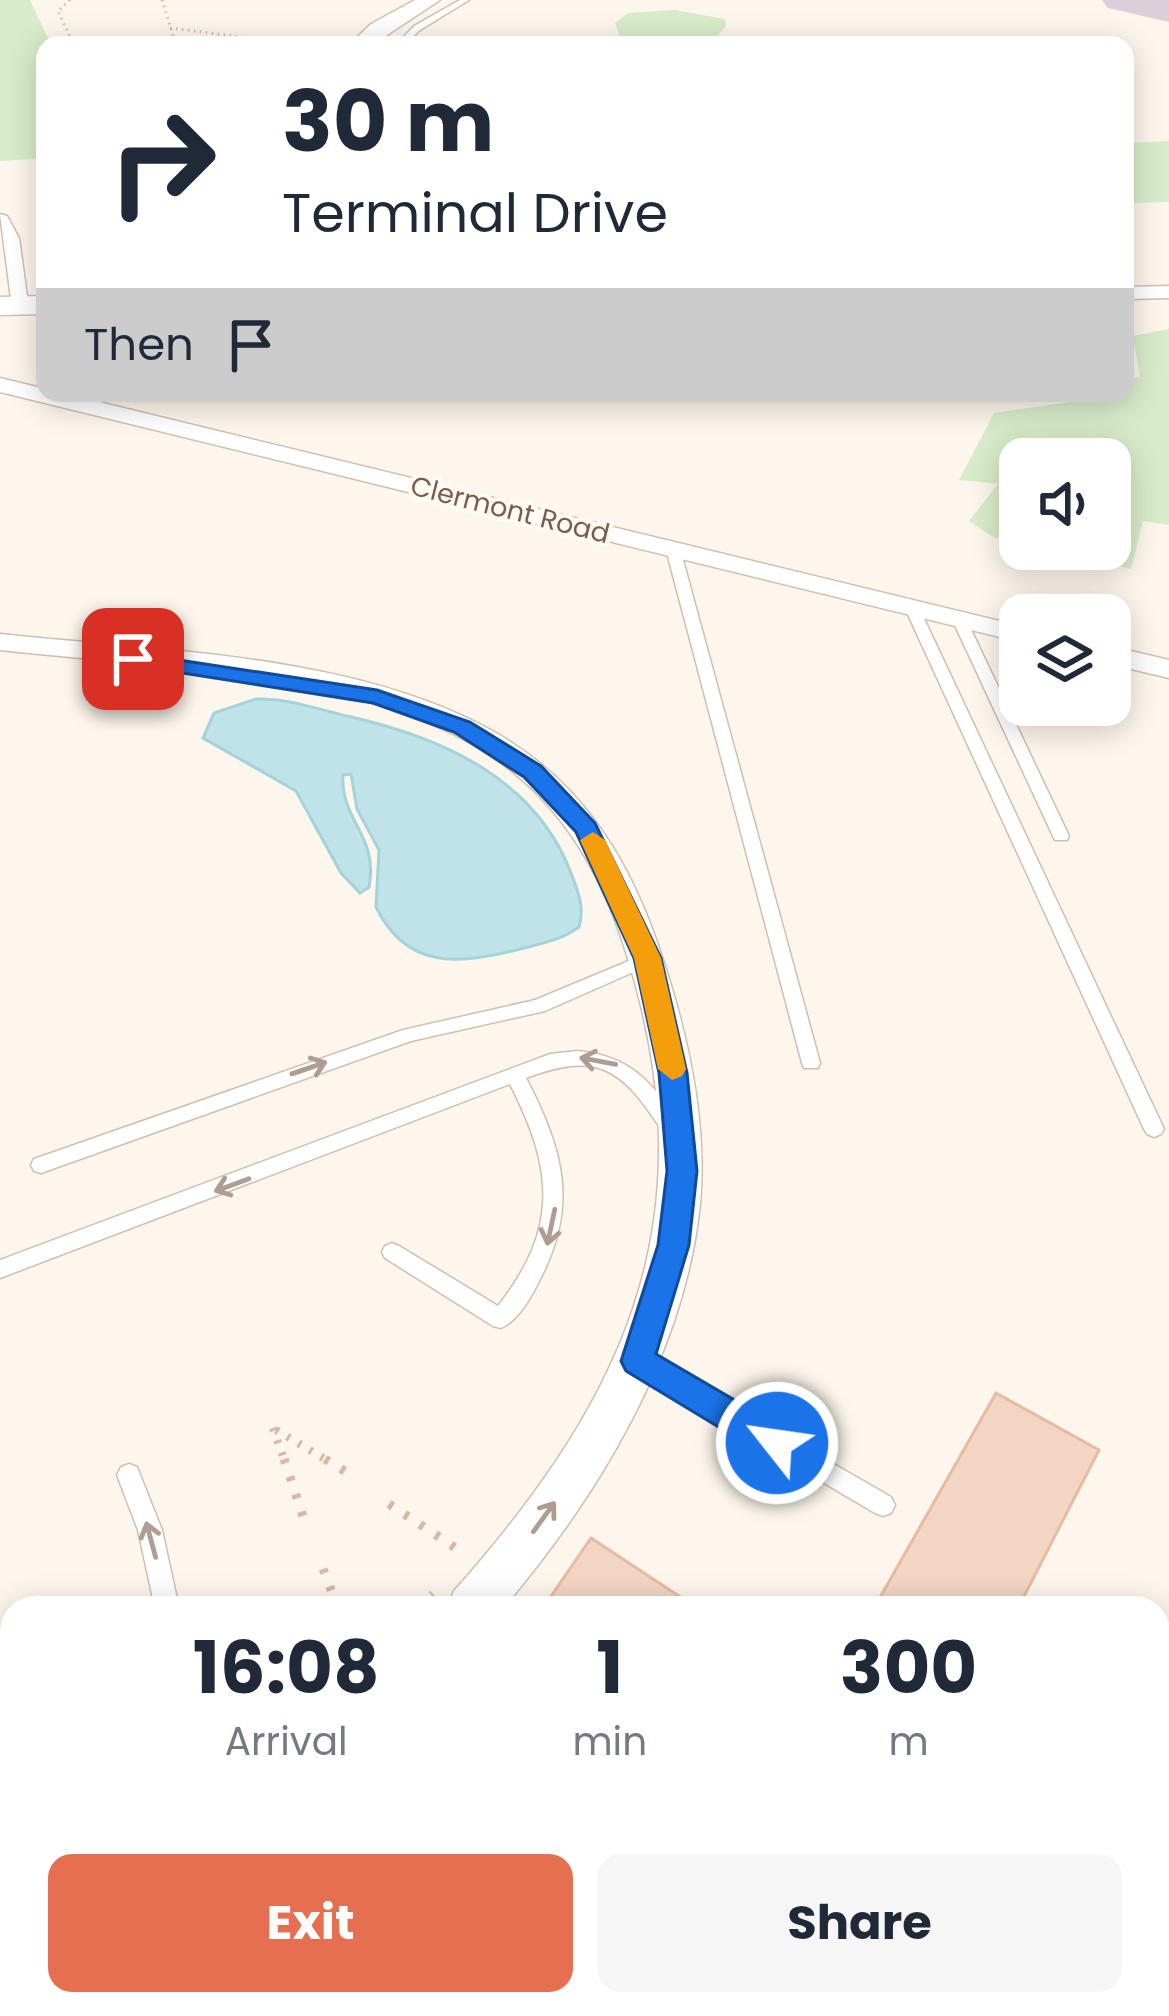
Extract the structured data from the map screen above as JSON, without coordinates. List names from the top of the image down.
{
  "streets": {
    "street": ["Clermont Road"]
  },
  "page": {
    "turn": ["30 m", "Terminal Drive"],
    "then": "Then",
    "eta": [
      "16:08",
      "Arrival",
      "1",
      "min",
      "300",
      "m"
    ],
    "buttons": ["Exit", "Share"]
  }
}
